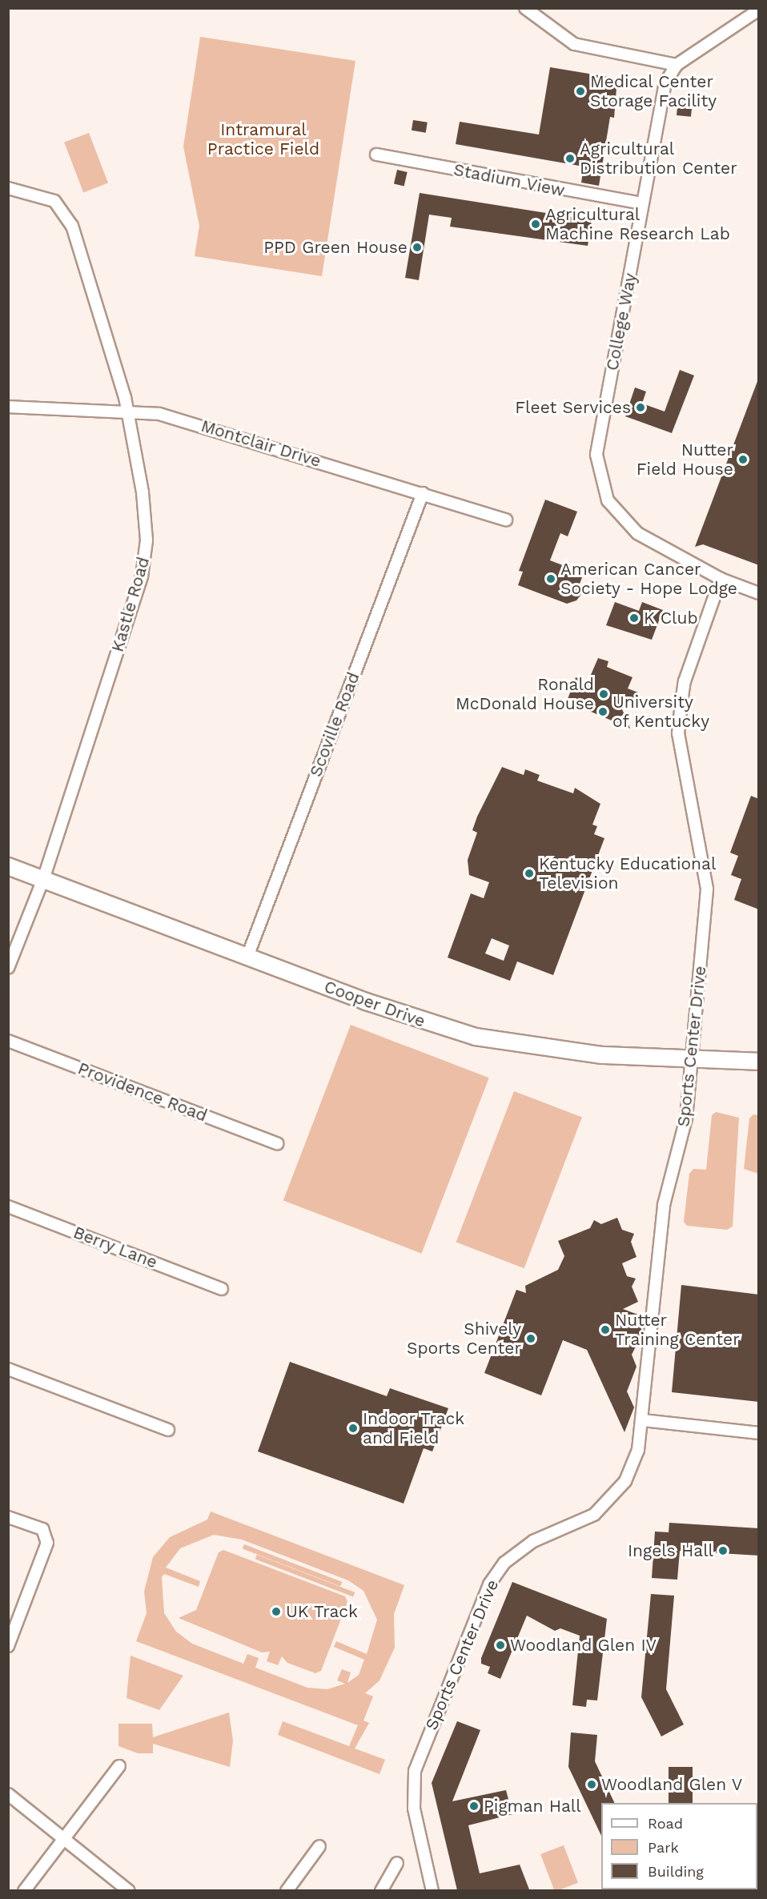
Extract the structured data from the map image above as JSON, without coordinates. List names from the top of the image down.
{
  "streets": {
    "main road": ["Cooper Drive"],
    "street": [
      "Stadium View",
      "College Way",
      "Montclair Drive",
      "Kastle Road",
      "Scoville Road",
      "Sports Center Drive",
      "Providence Road",
      "Berry Lane"
    ]
  },
  "crossings": [
    ["Stadium View", "College Way"],
    ["College Way", "Sports Center Drive"],
    ["Montclair Drive", "Kastle Road"],
    ["Montclair Drive", "Scoville Road"],
    ["Kastle Road", "Cooper Drive"],
    ["Scoville Road", "Cooper Drive"],
    ["Cooper Drive", "Sports Center Drive"]
  ],
  "parks": ["Intramural Practice Field"],
  "places": [
    "Medical Center Storage Facility",
    "Agricultural Distribution Center",
    "Agricultural Machine Research Lab",
    "PPD Green House",
    "Fleet Services",
    "Nutter Field House",
    "American Cancer Society - Hope Lodge",
    "K Club",
    "Ronald McDonald House",
    "University of Kentucky",
    "Kentucky Educational Television",
    "Nutter Training Center",
    "Shively Sports Center",
    "Indoor Track and Field",
    "Ingels Hall",
    "UK Track",
    "Woodland Glen IV",
    "Woodland Glen V",
    "Pigman Hall"
  ],
  "legend": ["Road", "Park", "Building"]
}
